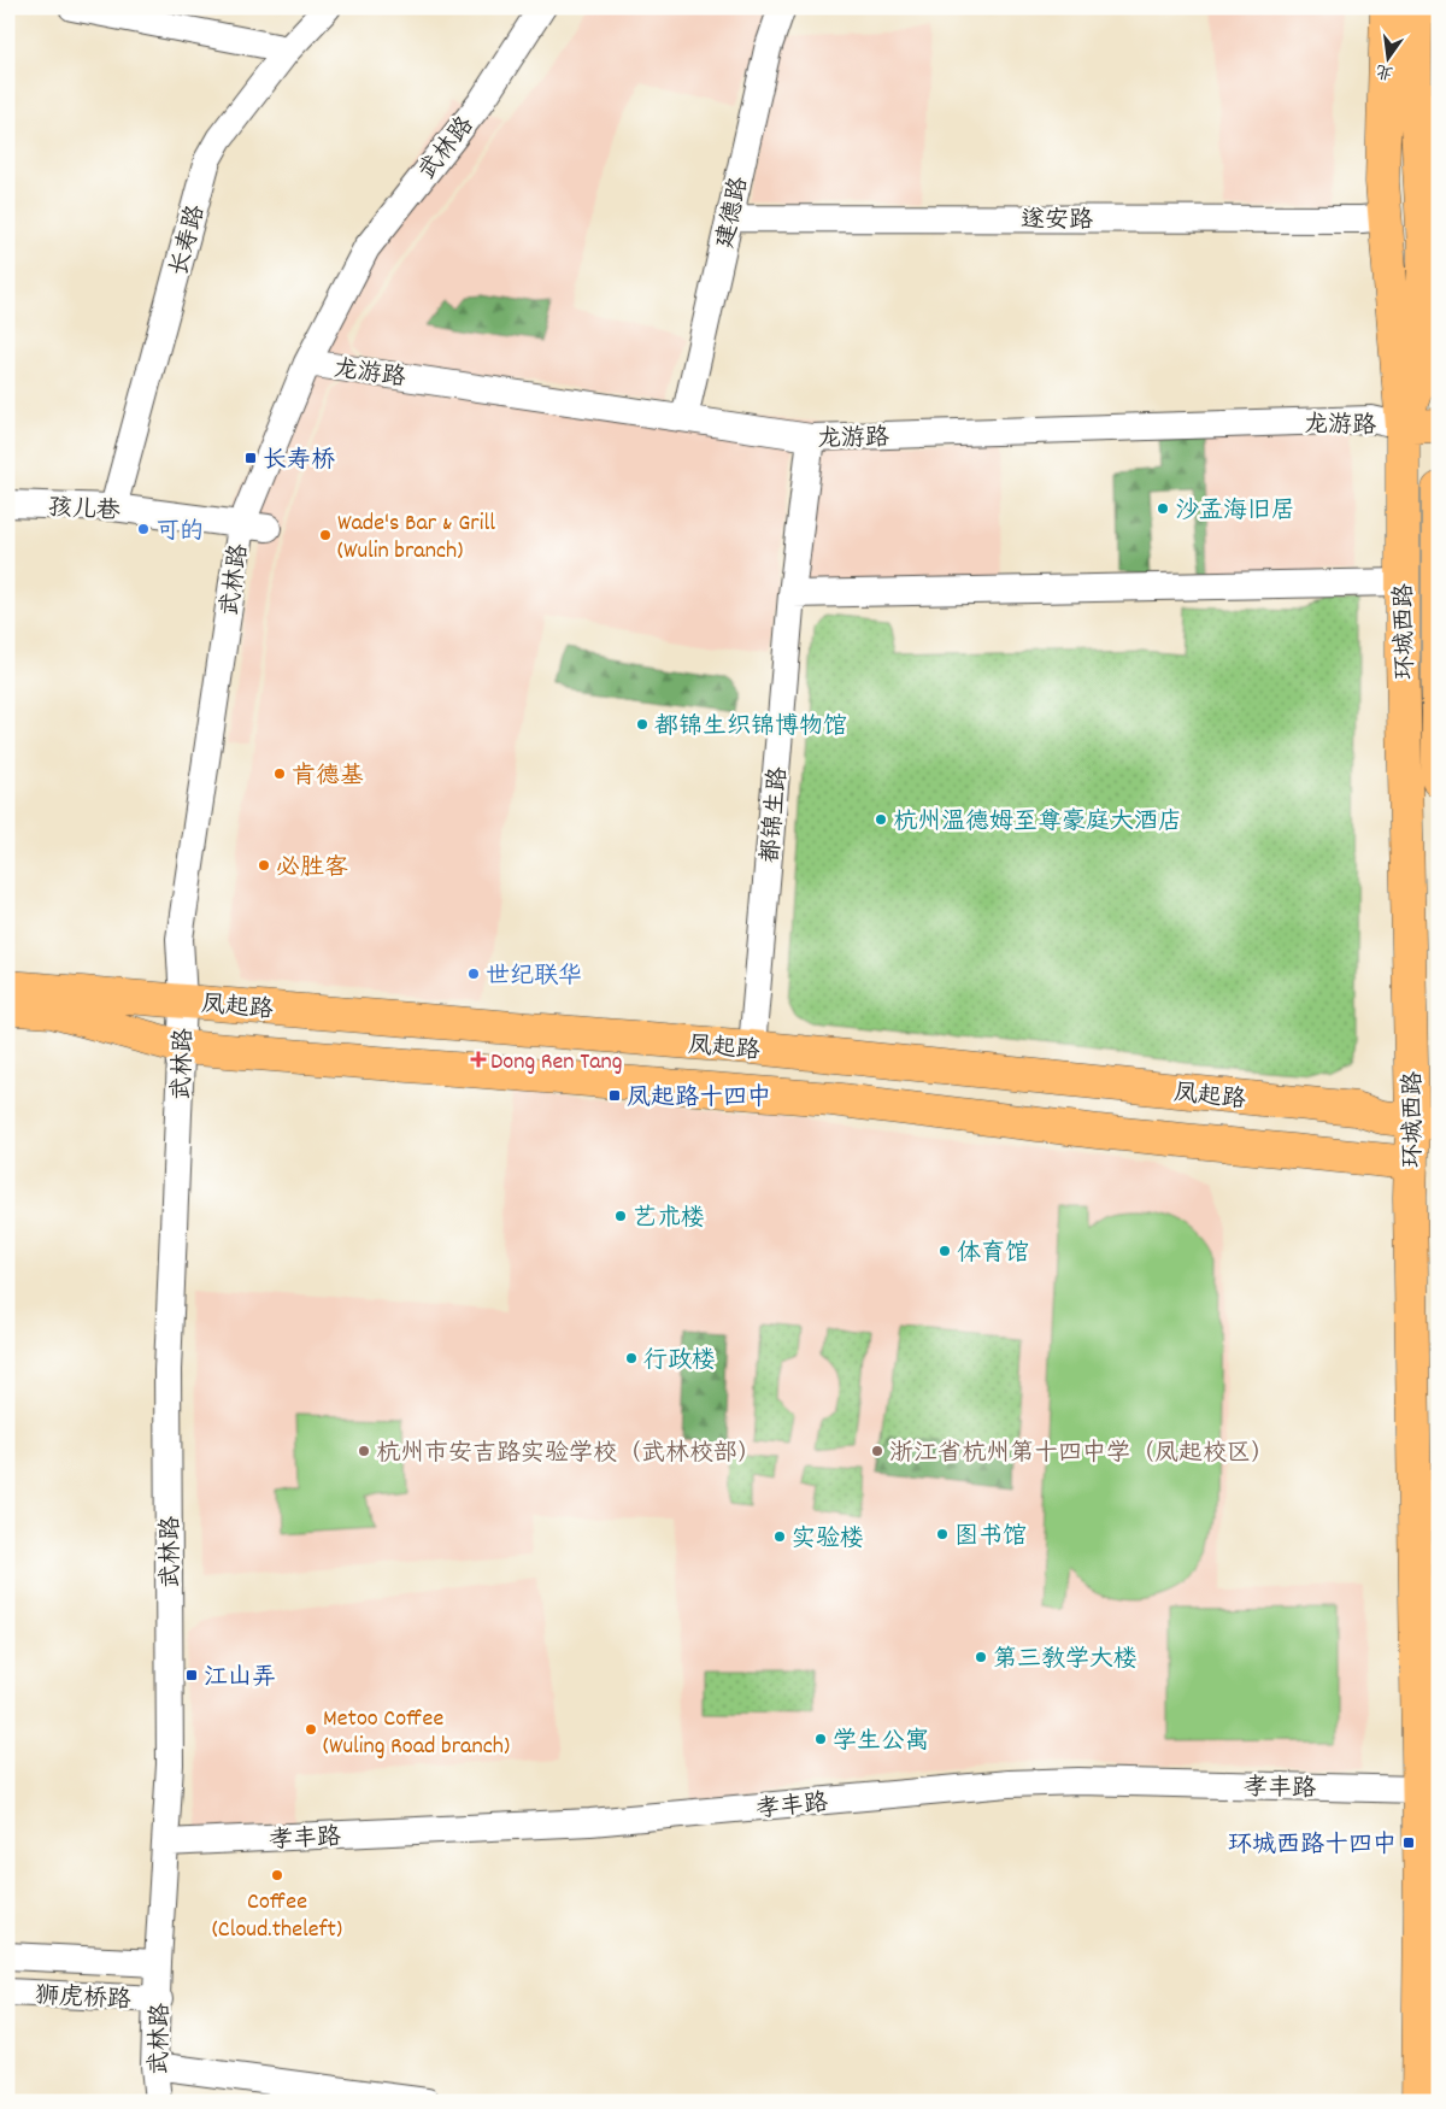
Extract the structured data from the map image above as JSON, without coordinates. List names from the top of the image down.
{
  "streets": {
    "main road": ["环城西路", "凤起路"],
    "street": [
      "武林路",
      "建德路",
      "遂安路",
      "长寿路",
      "龙游路",
      "孩儿巷",
      "都锦生路",
      "孝丰路",
      "狮虎桥路"
    ]
  },
  "crossings": [
    ["武林路", "龙游路"],
    ["武林路", "孩儿巷"],
    ["武林路", "凤起路"],
    ["武林路", "孝丰路"],
    ["武林路", "狮虎桥路"],
    ["建德路", "遂安路"],
    ["建德路", "龙游路"],
    ["遂安路", "环城西路"],
    ["长寿路", "孩儿巷"],
    ["龙游路", "环城西路"],
    ["龙游路", "都锦生路"],
    ["环城西路", "凤起路"],
    ["环城西路", "孝丰路"],
    ["都锦生路", "凤起路"]
  ],
  "places": {
    "transit": [
      "长寿桥",
      "凤起路十四中",
      "江山弄",
      "环城西路十四中"
    ],
    "other": [
      "沙孟海旧居",
      "可的",
      "Wade's Bar & Grill (Wulin branch)",
      "都锦生织锦博物馆",
      "肯德基",
      "杭州温德姆至尊豪庭大酒店",
      "必胜客",
      "世纪联华",
      "艺术楼",
      "体育馆",
      "行政楼",
      "杭州市安吉路实验学校（武林校部）",
      "浙江省杭州第十四中学（凤起校区）",
      "图书馆",
      "实验楼",
      "第三教学大楼",
      "Metoo Coffee (Wuling Road branch)",
      "学生公寓",
      "Coffee (Cloud.theleft)"
    ],
    "health": ["Dong Ren Tang"]
  },
  "north": "bottom"
}
